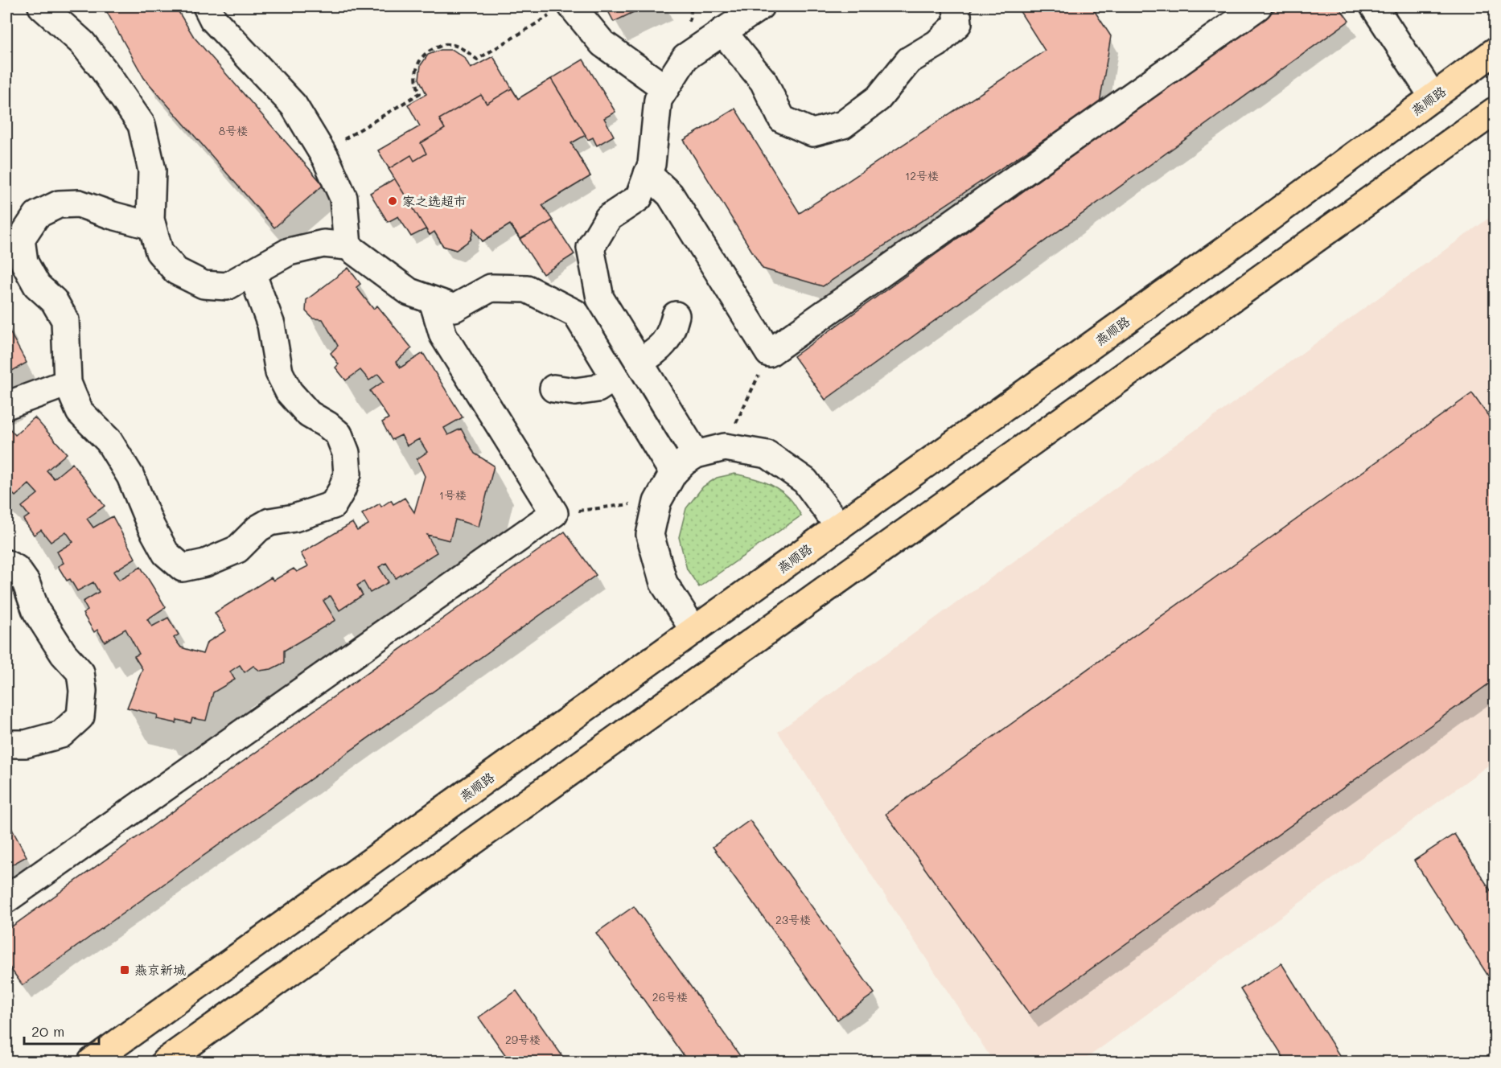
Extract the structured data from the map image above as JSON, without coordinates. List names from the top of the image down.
{
  "streets": {
    "main road": ["燕顺路"]
  },
  "places": {
    "other": ["家之选超市"],
    "transit": ["燕京新城"]
  },
  "house_numbers": [
    "8号楼",
    "12号楼",
    "1号楼",
    "23号楼",
    "26号楼",
    "29号楼"
  ],
  "scale_bar": "20 m"
}
